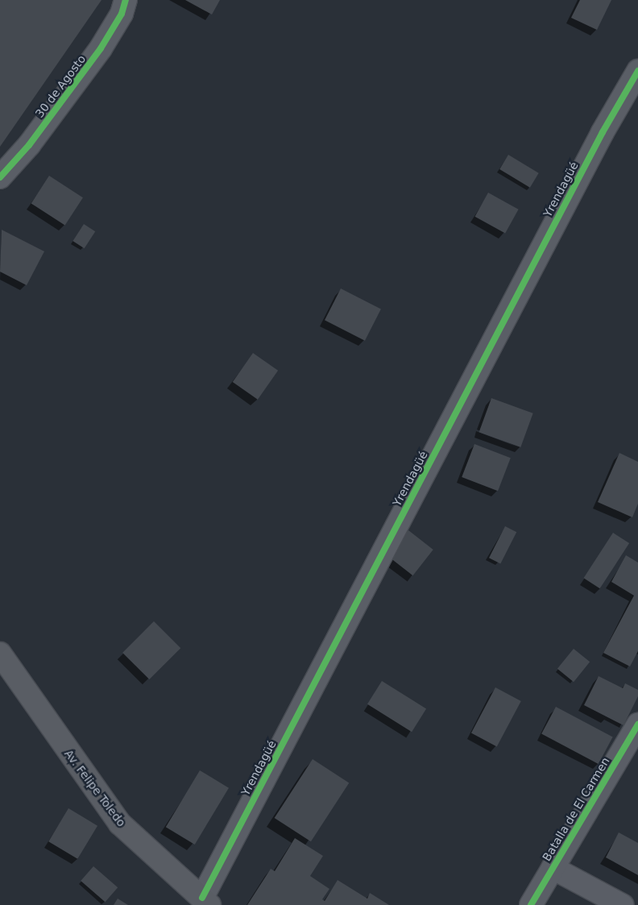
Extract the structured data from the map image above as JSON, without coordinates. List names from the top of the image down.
{
  "streets": {
    "main road": ["Av. Felipe Toledo"],
    "street": ["30 de Agosto", "Yrendagüé", "Batalla de El Carmen"]
  },
  "crossings": [
    ["Yrendagüé", "Av. Felipe Toledo"]
  ]
}
